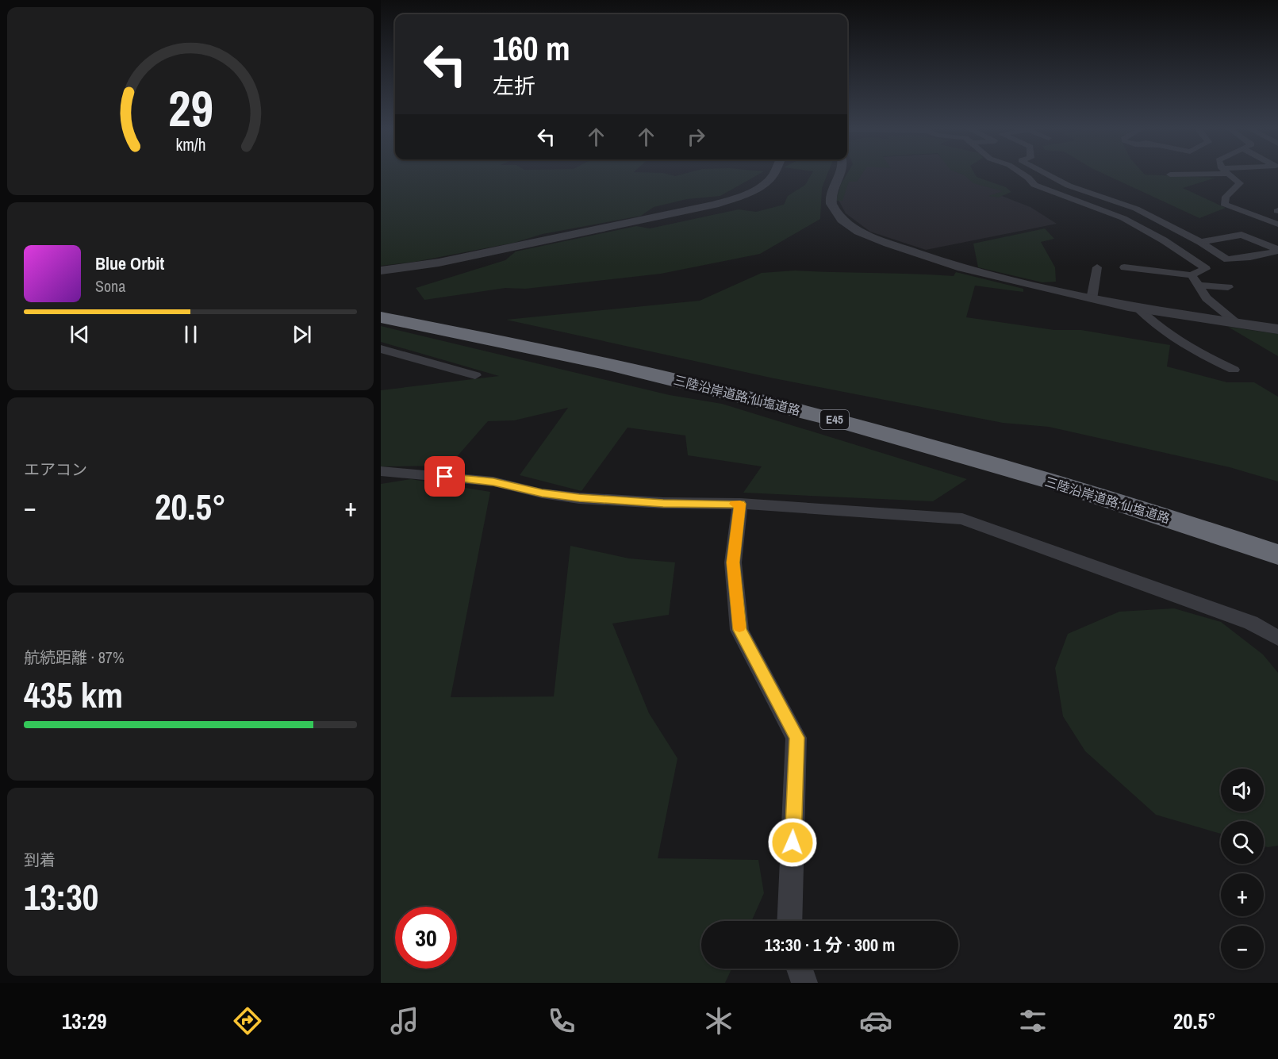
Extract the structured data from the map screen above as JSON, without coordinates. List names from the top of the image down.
{
  "streets": {
    "highway": ["三陸沿岸道路;仙塩道路", "E45"]
  },
  "page": {
    "turn": ["160 m", "左折"],
    "song": ["Blue Orbit", "Sona"],
    "tile": [
      "エアコン",
      ["航続距離 · 87%", "435 km"],
      ["到着", "13:30"]
    ],
    "heat": ["−", "20.5°", "+"],
    "map_buttons": ["+", "−"],
    "limit": "30",
    "trip": "13:30 · 1 分 · 300 m",
    "tabs": ["13:29", "20.5°"],
    "gauge": ["29", "km/h"]
  }
}
